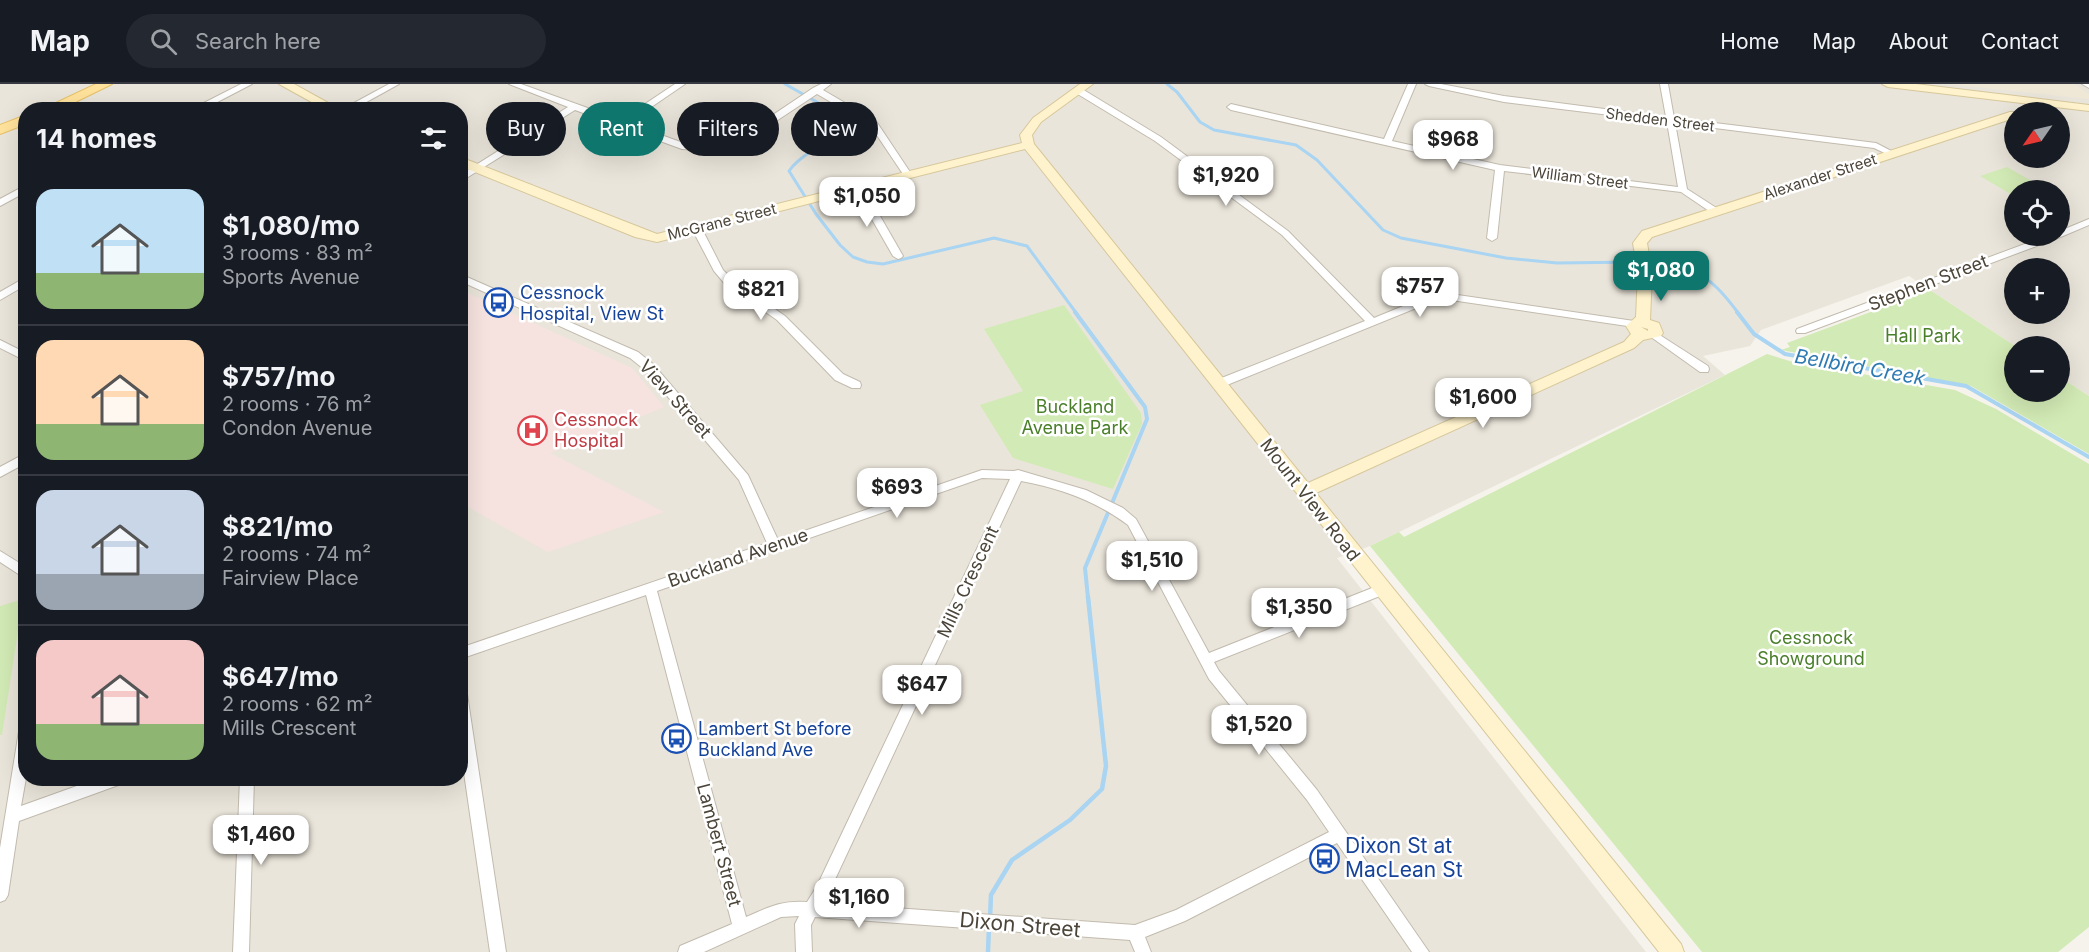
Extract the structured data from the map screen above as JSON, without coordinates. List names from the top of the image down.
{
  "streets": {
    "street": [
      "Shedden Street",
      "Alexander Street",
      "William Street",
      "McGrane Street",
      "Stephen Street",
      "View Street",
      "Mount View Road",
      "Buckland Avenue",
      "Mills Crescent",
      "Lambert Street",
      "Dixon Street"
    ]
  },
  "crossings": [
    ["Shedden Street", "Alexander Street"],
    ["McGrane Street", "Mount View Road"],
    ["View Street", "Buckland Avenue"],
    ["Buckland Avenue", "Mills Crescent"],
    ["Buckland Avenue", "Lambert Street"],
    ["Mills Crescent", "Dixon Street"],
    ["Lambert Street", "Dixon Street"]
  ],
  "water": ["Bellbird Creek"],
  "parks": ["Hall Park", "Buckland Avenue Park", "Cessnock Showground"],
  "places": {
    "bus stop": ["Cessnock Hospital, View St", "Lambert St before Buckland Ave", "Dixon St at MacLean St"],
    "hospital": ["Cessnock Hospital"]
  },
  "north": "bottom left",
  "page": {
    "header": "Map",
    "search": "Search here",
    "nav": [
      "Home",
      "Map",
      "About",
      "Contact"
    ],
    "map_buttons": ["+", "−"],
    "chip": [
      "Buy",
      "Rent",
      "Filters",
      "New"
    ],
    "heading": "14 homes",
    "price": [
      "$968",
      "$1,920",
      "$1,050",
      "$1,080",
      "$757",
      "$821",
      "$1,600",
      "$693",
      "$1,510",
      "$1,350",
      "$647",
      "$1,520",
      "$1,460",
      "$1,160"
    ],
    "list": [
      {
        "name": "$1,080/mo",
        "note": "3 rooms · 83 m² · Sports Avenue"
      },
      {
        "name": "$757/mo",
        "note": "2 rooms · 76 m² · Condon Avenue"
      },
      {
        "name": "$821/mo",
        "note": "2 rooms · 74 m² · Fairview Place"
      },
      {
        "name": "$647/mo",
        "note": "2 rooms · 62 m² · Mills Crescent"
      }
    ]
  }
}
